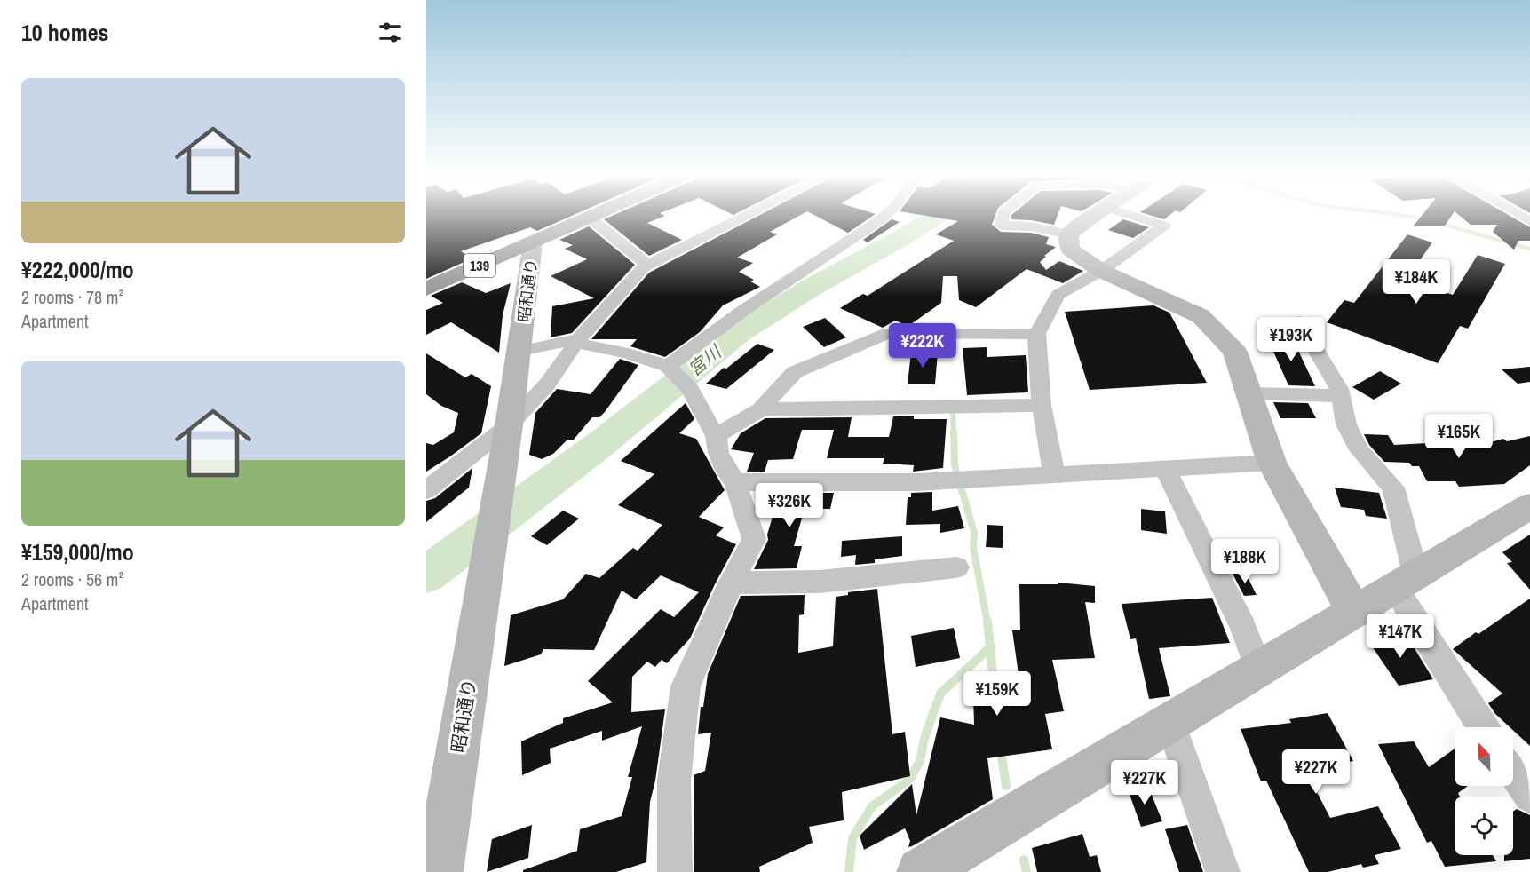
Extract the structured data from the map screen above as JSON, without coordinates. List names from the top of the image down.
{
  "streets": {
    "highway": ["139"],
    "street": ["昭和通り"]
  },
  "crossings": [
    ["139", "昭和通り"]
  ],
  "water": ["宮川"],
  "north": "top left",
  "page": {
    "heading": "10 homes",
    "list": [
      {
        "name": "¥222,000/mo",
        "note": "2 rooms · 78 m² · Apartment"
      },
      {
        "name": "¥159,000/mo",
        "note": "2 rooms · 56 m² · Apartment"
      }
    ],
    "price": [
      "¥184K",
      "¥193K",
      "¥222K",
      "¥165K",
      "¥326K",
      "¥188K",
      "¥147K",
      "¥159K",
      "¥227K",
      "¥227K"
    ]
  }
}
